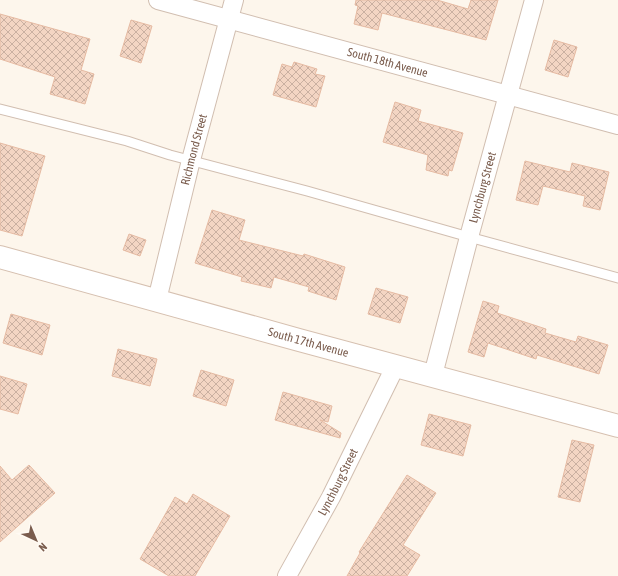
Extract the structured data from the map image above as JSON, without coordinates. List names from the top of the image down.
{
  "streets": {
    "street": [
      "South 18th Avenue",
      "Richmond Street",
      "Lynchburg Street",
      "South 17th Avenue"
    ]
  },
  "crossings": [
    ["South 18th Avenue", "Richmond Street"],
    ["South 18th Avenue", "Lynchburg Street"],
    ["Richmond Street", "South 17th Avenue"],
    ["Lynchburg Street", "South 17th Avenue"]
  ],
  "north": "bottom right"
}
